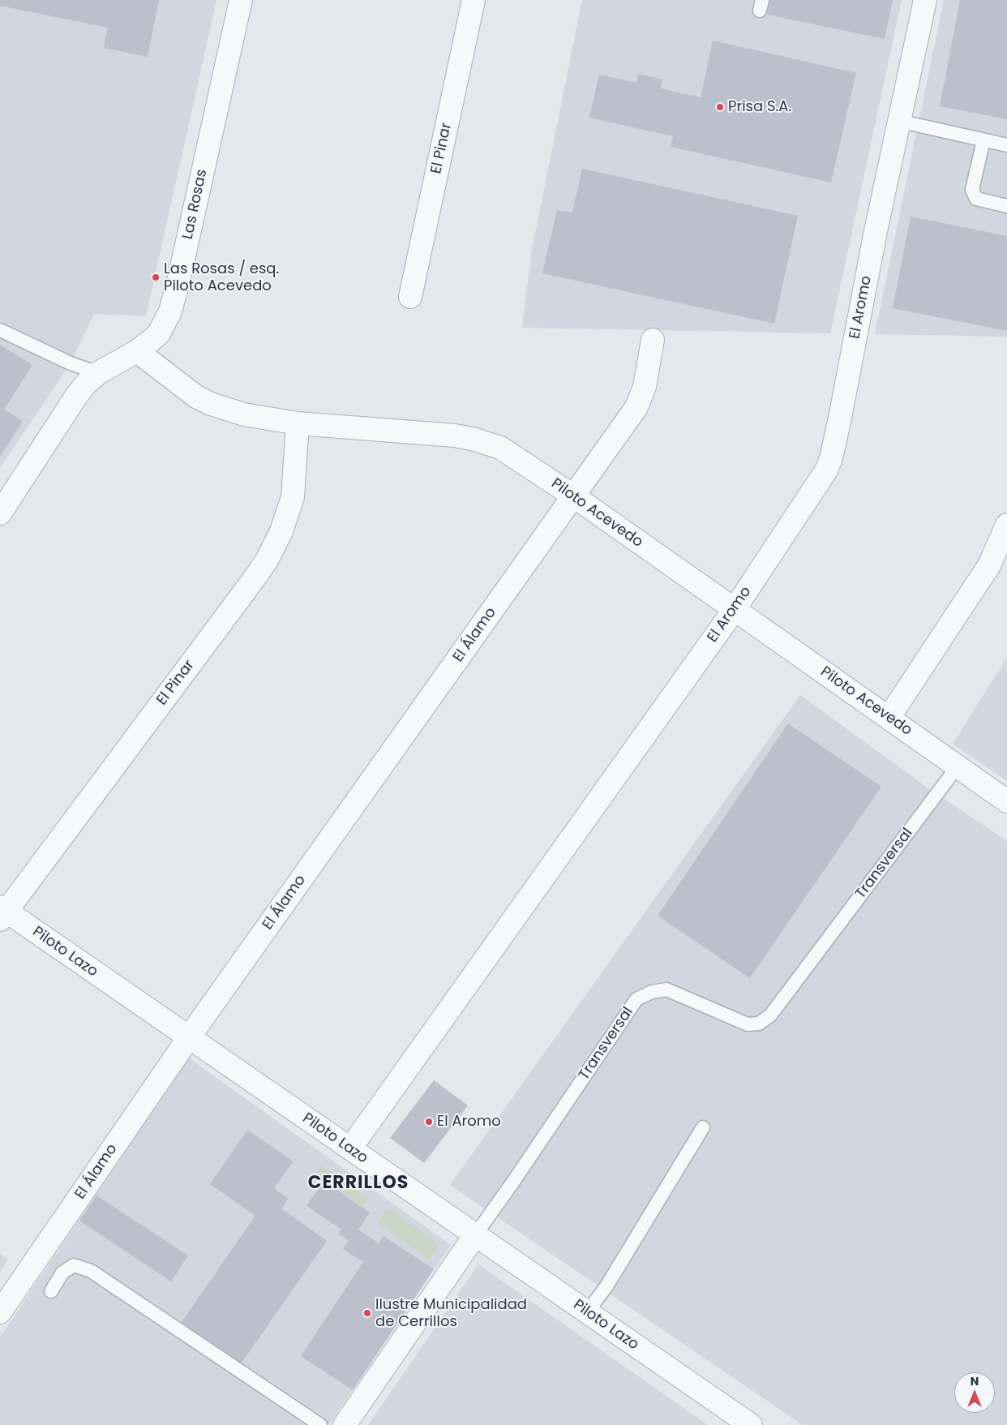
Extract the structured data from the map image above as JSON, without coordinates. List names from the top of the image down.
{
  "streets": {
    "street": [
      "El Pinar",
      "Las Rosas",
      "El Aromo",
      "Piloto Acevedo",
      "El Álamo",
      "Transversal",
      "Piloto Lazo"
    ]
  },
  "crossings": [
    ["El Pinar", "Piloto Acevedo"],
    ["El Pinar", "Piloto Lazo"],
    ["Las Rosas", "Piloto Acevedo"],
    ["El Aromo", "Piloto Acevedo"],
    ["El Aromo", "Piloto Lazo"],
    ["Piloto Acevedo", "El Álamo"],
    ["Piloto Acevedo", "Transversal"],
    ["El Álamo", "Piloto Lazo"],
    ["Transversal", "Piloto Lazo"]
  ],
  "districts": ["CERRILLOS"],
  "places": [
    "Prisa S.A.",
    "Las Rosas / esq. Piloto Acevedo",
    "El Aromo",
    "Ilustre Municipalidad de Cerrillos"
  ],
  "north": "top"
}
